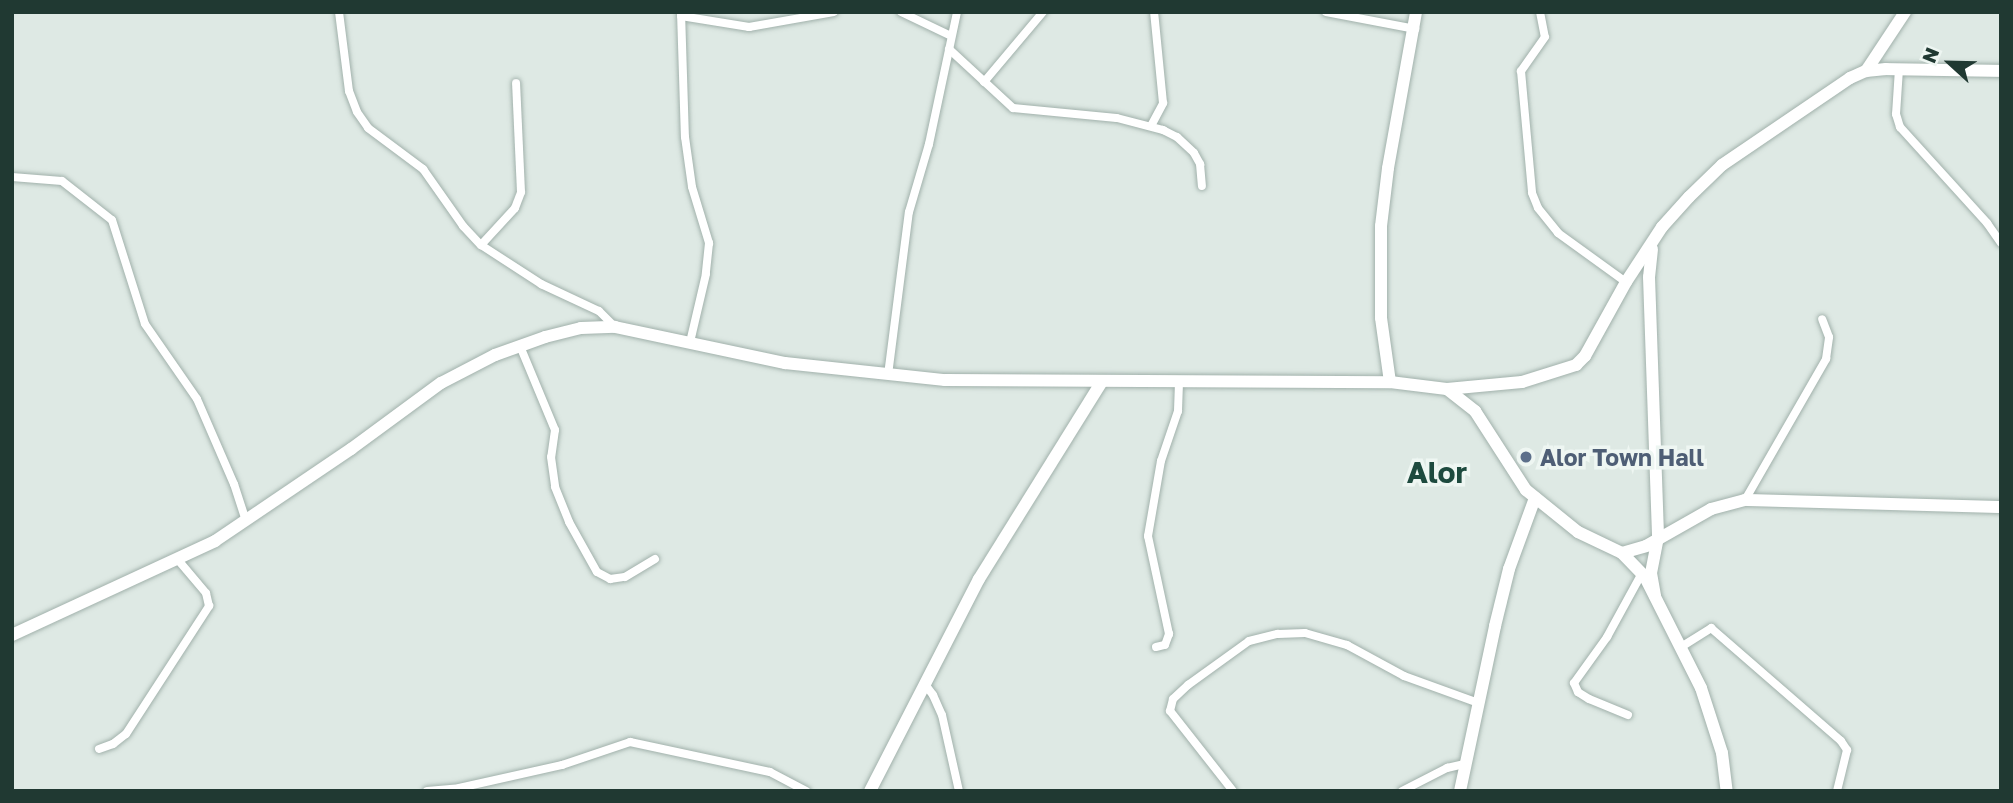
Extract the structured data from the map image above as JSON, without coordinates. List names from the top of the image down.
{
  "districts": ["Alor"],
  "places": ["Alor Town Hall"],
  "north": "left"
}
